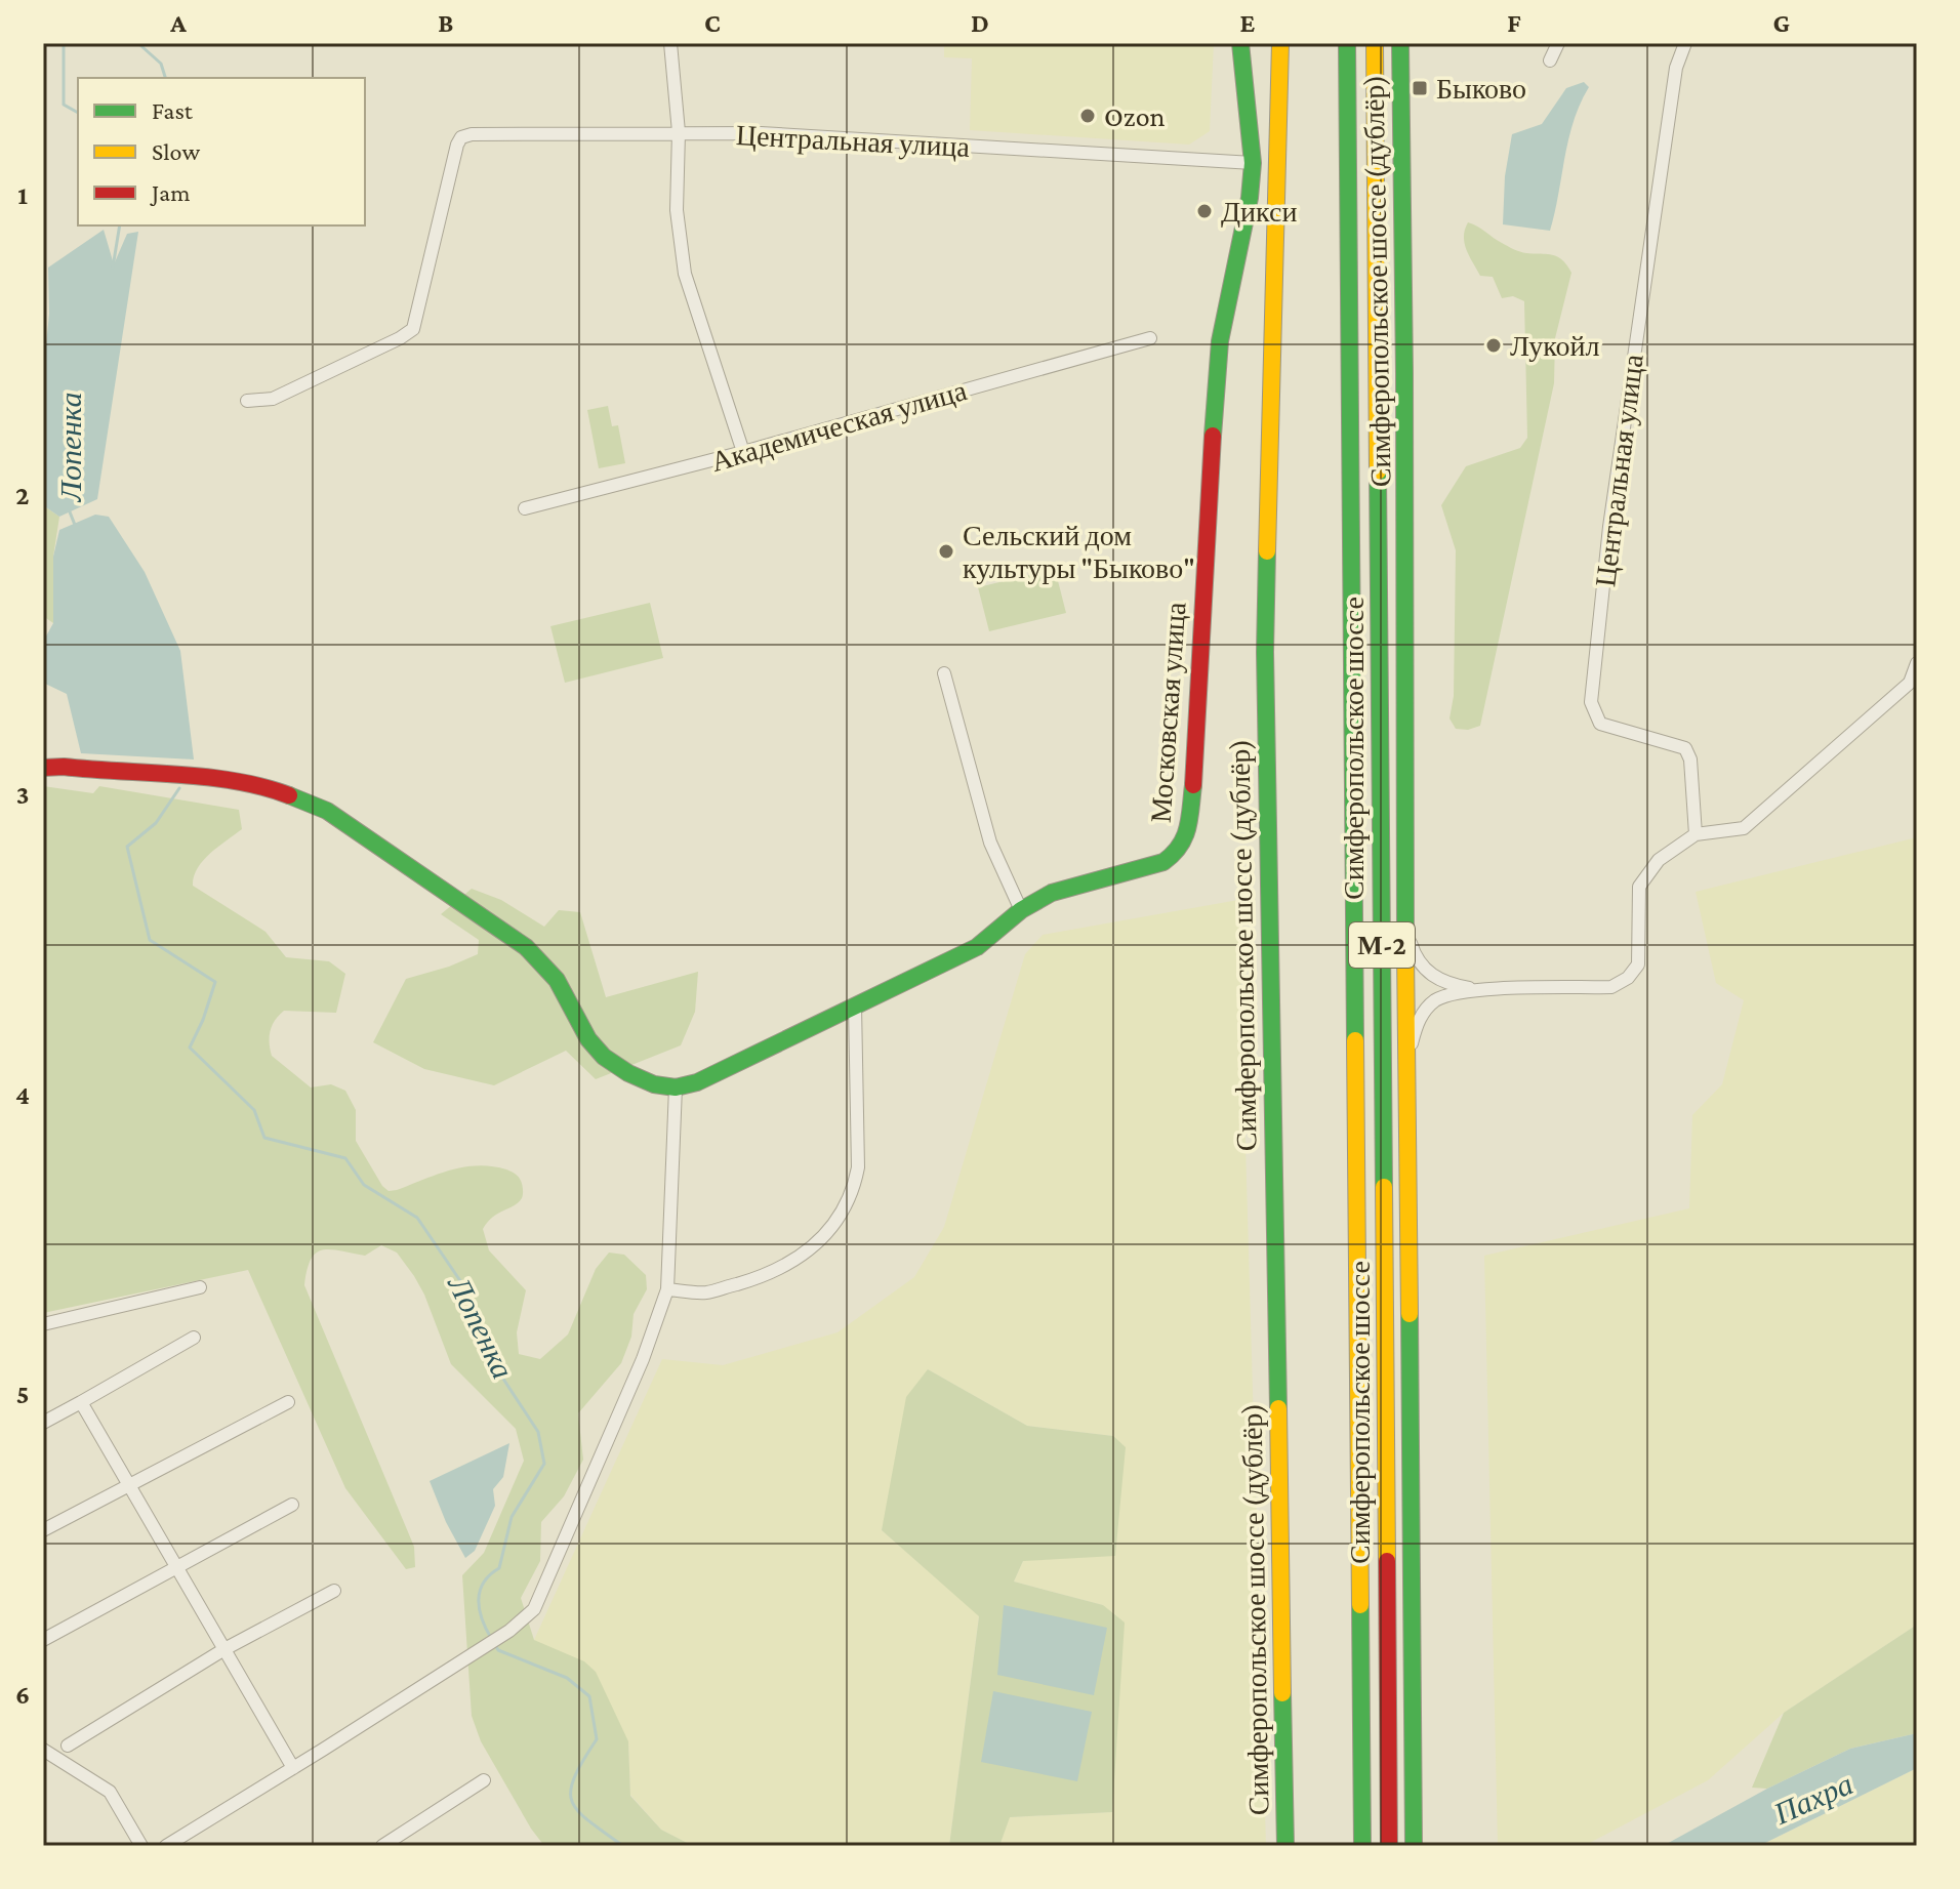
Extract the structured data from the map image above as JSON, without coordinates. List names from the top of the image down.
{
  "streets": {
    "main road": [
      "Симферопольское шоссе (дублёр)",
      "Московская улица",
      "Симферопольское шоссе",
      "М-2"
    ],
    "street": ["Центральная улица", "Академическая улица"]
  },
  "crossings": [
    ["Центральная улица", "Московская улица"]
  ],
  "water": ["Лопенка", "Пахра"],
  "places": {
    "transit": ["Быково"],
    "other": [
      "Ozon",
      "Дикси",
      "Лукойл",
      "Сельский дом культуры \"Быково\""
    ]
  },
  "legend": ["Fast", "Slow", "Jam"],
  "grid": {
    "columns": [
      "A",
      "B",
      "C",
      "D",
      "E",
      "F",
      "G"
    ],
    "rows": [
      "1",
      "2",
      "3",
      "4",
      "5",
      "6"
    ]
  }
}
